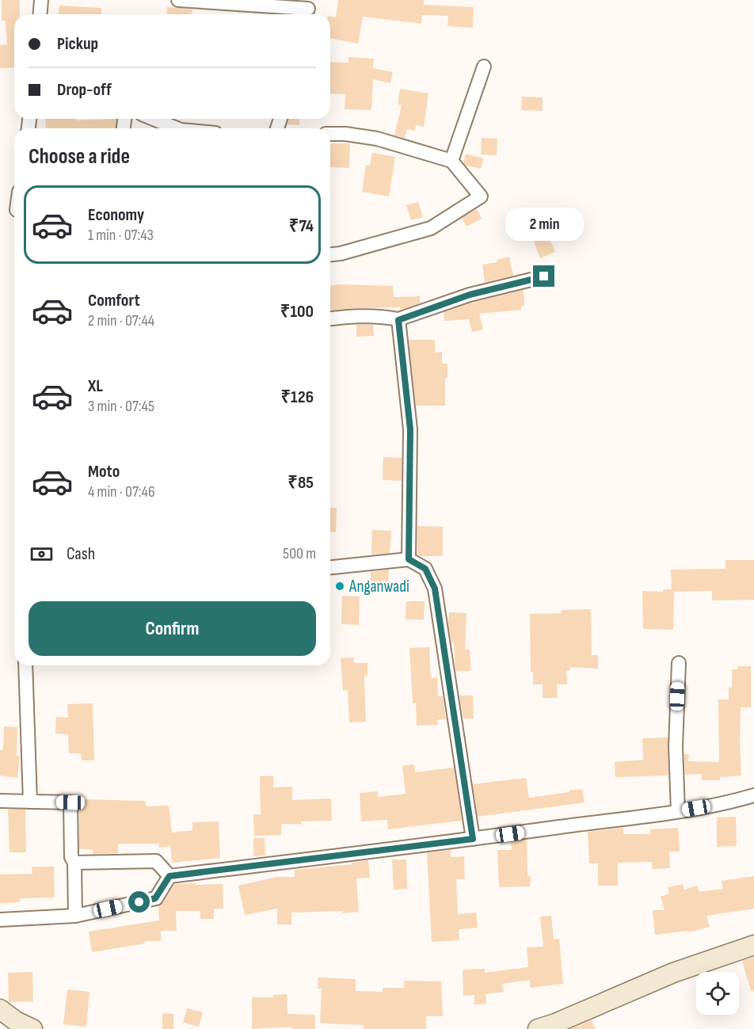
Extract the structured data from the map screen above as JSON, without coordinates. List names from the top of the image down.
{
  "places": ["Anganwadi"],
  "page": {
    "banner": ["Pickup", "Drop-off"],
    "heading": "Choose a ride",
    "list": [
      {
        "name": "Economy",
        "note": "1 min · 07:43",
        "value": "₹74"
      },
      {
        "name": "Comfort",
        "note": "2 min · 07:44",
        "value": "₹100"
      },
      {
        "name": "XL",
        "note": "3 min · 07:45",
        "value": "₹126"
      },
      {
        "name": "Moto",
        "note": "4 min · 07:46",
        "value": "₹85"
      }
    ],
    "bubble": "2 min",
    "pay": ["Cash", "500 m"],
    "buttons": "Confirm"
  }
}
